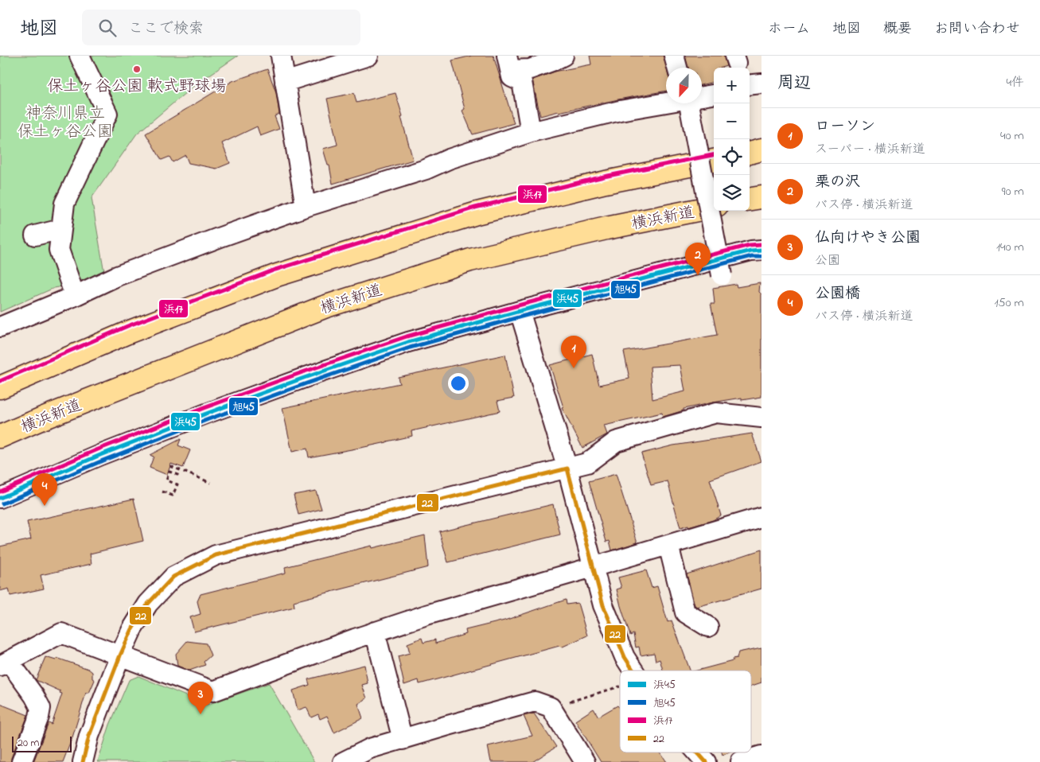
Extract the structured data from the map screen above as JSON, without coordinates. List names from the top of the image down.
{
  "streets": {
    "highway": ["横浜新道"]
  },
  "parks": ["神奈川県立 保土ヶ谷公園"],
  "places": ["保土ヶ谷公園 軟式野球場"],
  "lines": [
    "transit line 浜17",
    "transit line 浜45",
    "transit line 旭45",
    "transit line 22"
  ],
  "legend": [
    "浜45",
    "旭45",
    "浜17",
    "22"
  ],
  "scale_bar": "20 m",
  "north": "bottom",
  "page": {
    "header": "地図",
    "search": "ここで検索",
    "nav": [
      "ホーム",
      "地図",
      "概要",
      "お問い合わせ"
    ],
    "heading": ["周辺", "4件"],
    "map_buttons": ["+", "−"],
    "list": [
      {
        "mark": "1",
        "name": "ローソン",
        "note": "スーパー · 横浜新道",
        "value": "40 m"
      },
      {
        "mark": "2",
        "name": "栗の沢",
        "note": "バス停 · 横浜新道",
        "value": "90 m"
      },
      {
        "mark": "3",
        "name": "仏向けやき公園",
        "note": "公園",
        "value": "140 m"
      },
      {
        "mark": "4",
        "name": "公園橋",
        "note": "バス停 · 横浜新道",
        "value": "150 m"
      }
    ],
    "pins": [
      "2",
      "1",
      "4",
      "3"
    ],
    "scale": "20 m"
  }
}
